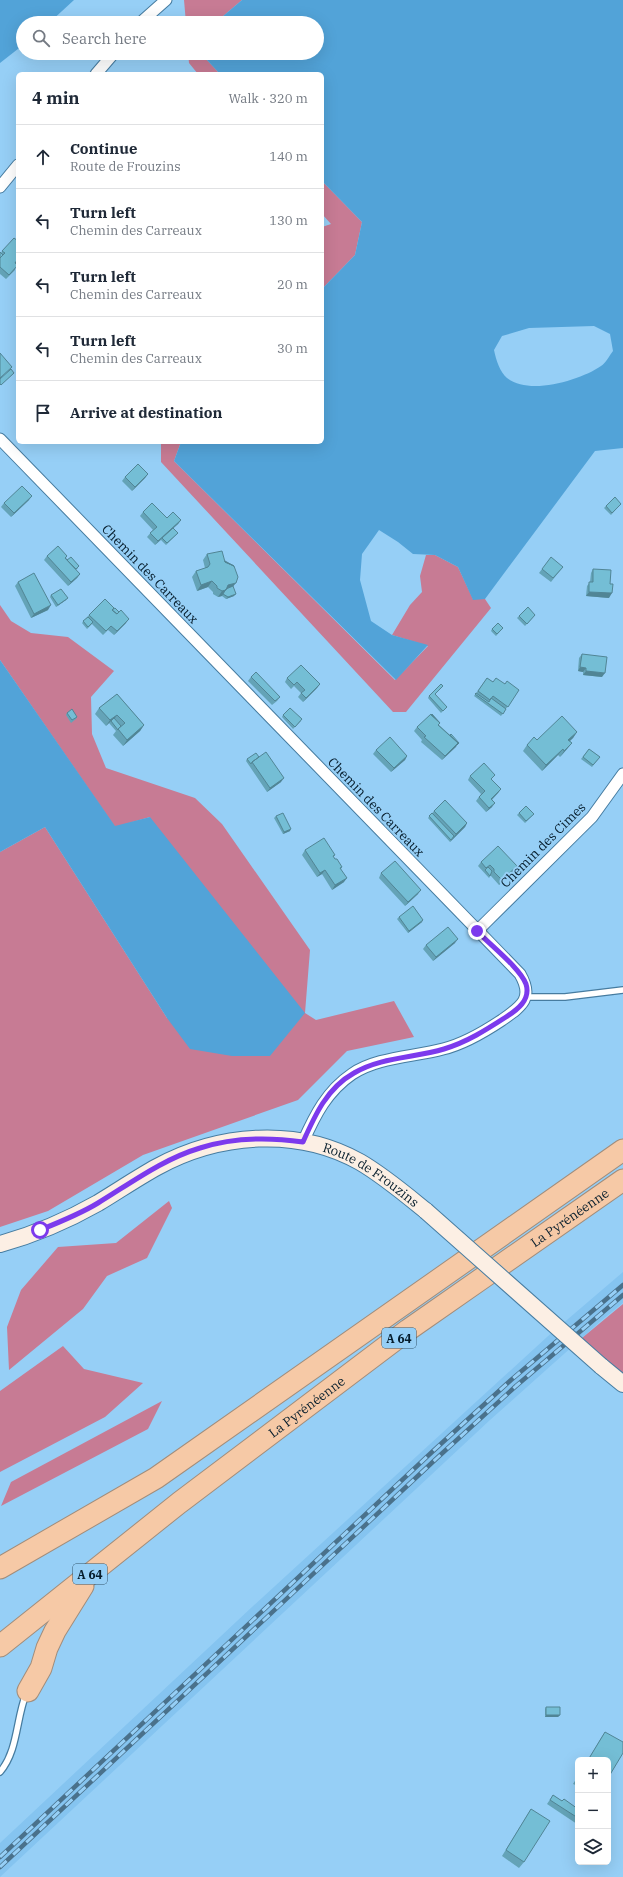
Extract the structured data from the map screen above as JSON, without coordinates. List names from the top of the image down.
{
  "streets": {
    "highway": ["La Pyrénéenne", "A 64"],
    "main road": ["Route de Frouzins"],
    "street": ["Chemin des Carreaux", "Chemin des Cimes"]
  },
  "crossings": [
    ["Chemin des Carreaux", "Chemin des Cimes"]
  ],
  "page": {
    "search": "Search here",
    "heading": ["4 min", "Walk · 320 m"],
    "list": [
      ["Continue", "Route de Frouzins", "140 m"],
      ["Turn left", "Chemin des Carreaux", "130 m"],
      ["Turn left", "Chemin des Carreaux", "20 m"],
      ["Turn left", "Chemin des Carreaux", "30 m"],
      "Arrive at destination"
    ],
    "map_buttons": ["+", "−"]
  }
}
